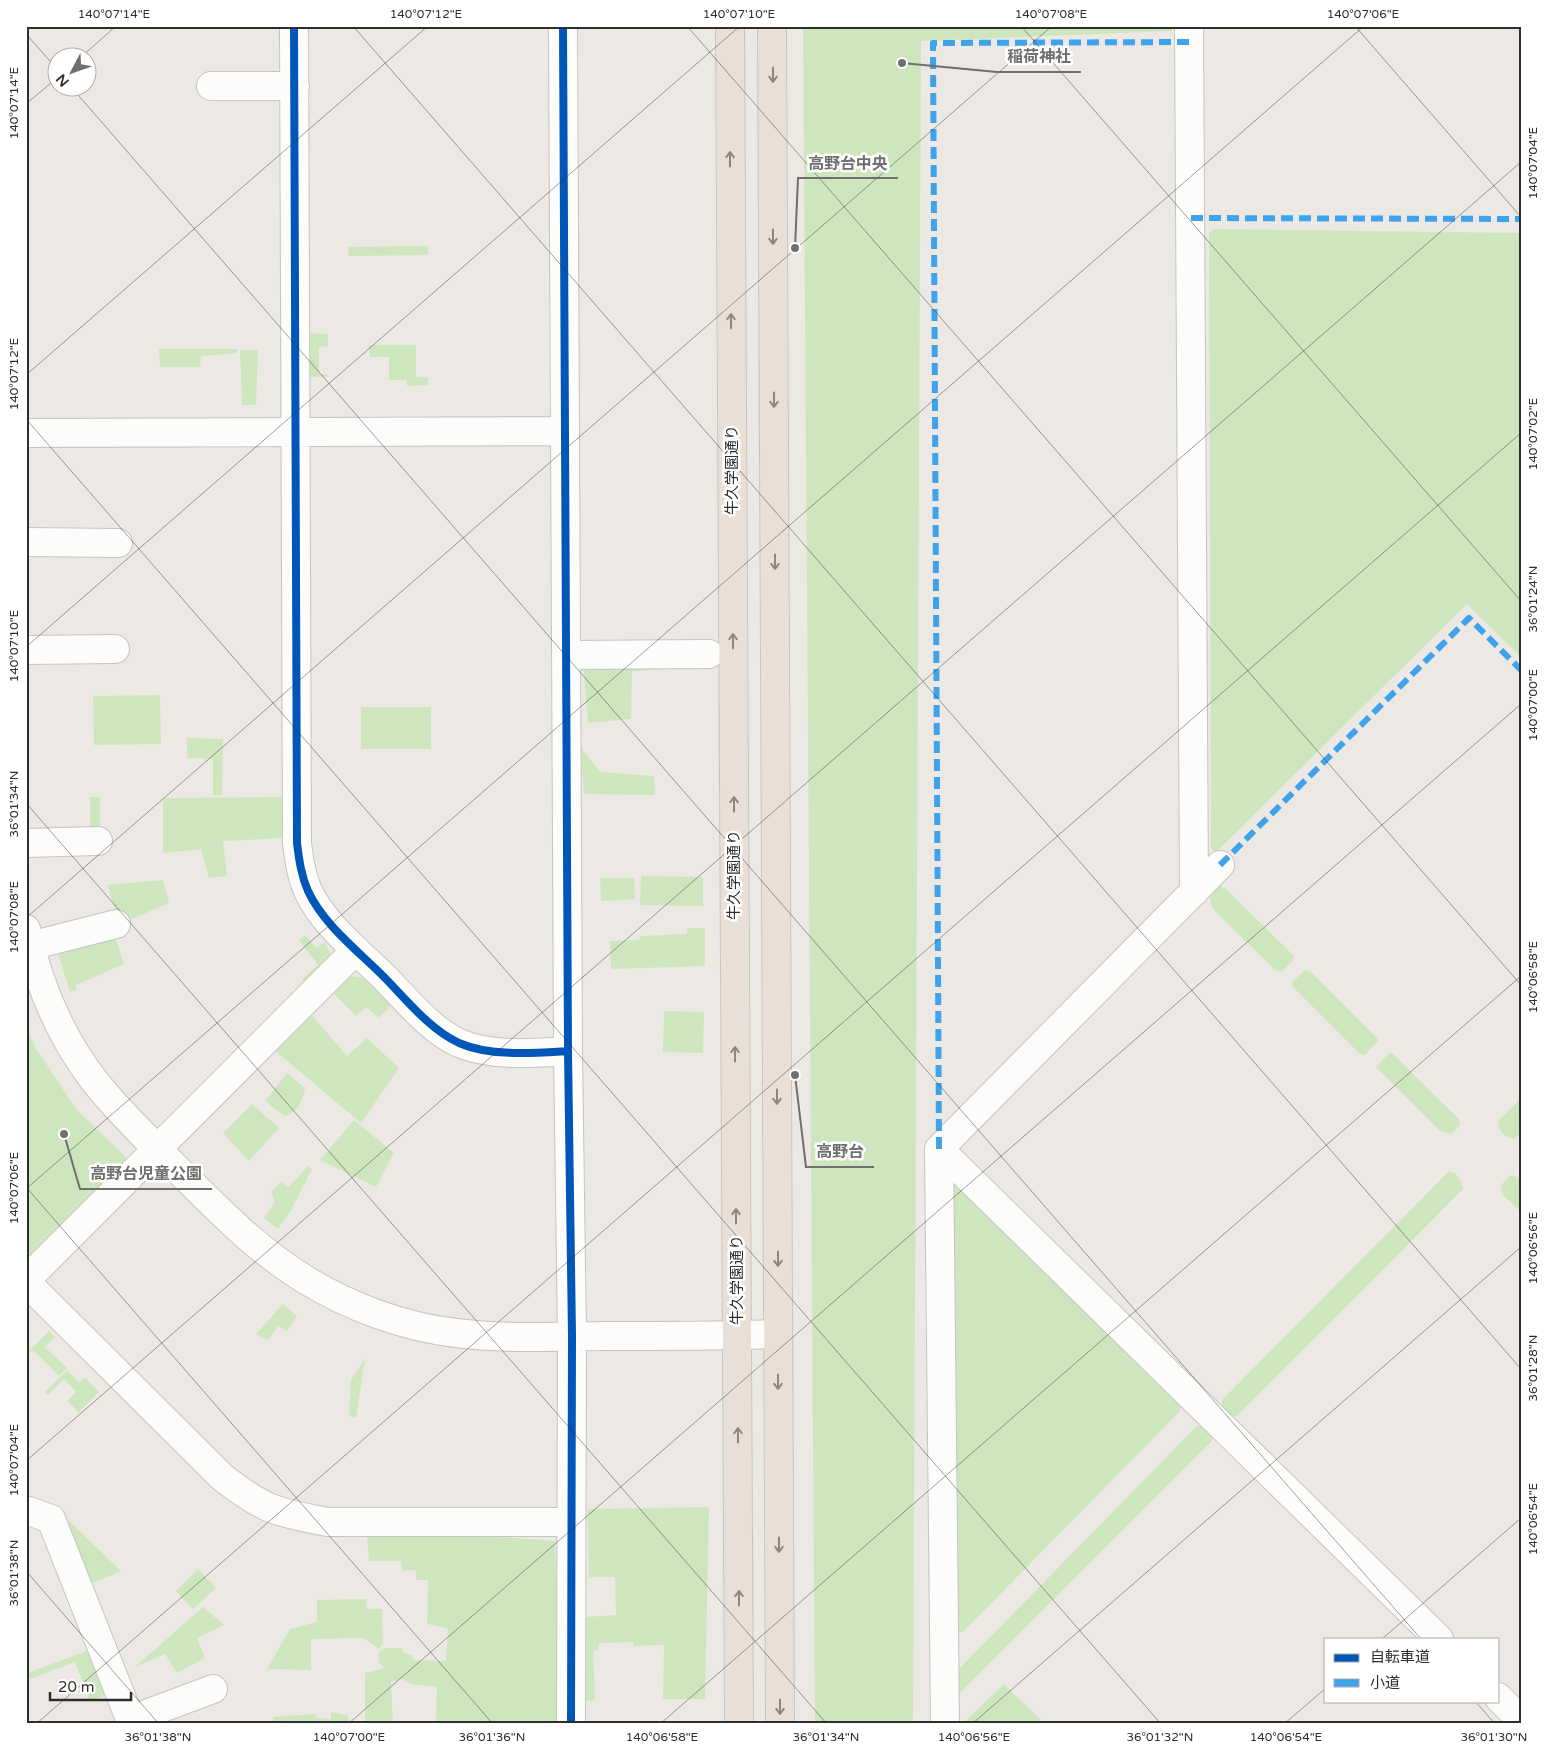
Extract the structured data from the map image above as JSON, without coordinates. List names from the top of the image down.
{
  "streets": {
    "highway": ["牛久学園通り"]
  },
  "places": [
    "稲荷神社",
    "高野台中央",
    "高野台",
    "高野台児童公園"
  ],
  "legend": ["自転車道", "小道"],
  "scale_bar": "20 m",
  "north": "bottom left",
  "coordinates": [
    "140°07'14\"E",
    "140°07'12\"E",
    "140°07'10\"E",
    "140°07'08\"E",
    "140°07'06\"E",
    "140°07'04\"E",
    "140°07'02\"E",
    "36°01'24\"N",
    "140°07'00\"E",
    "36°01'34\"N",
    "140°06'58\"E",
    "140°06'56\"E",
    "36°01'28\"N",
    "140°06'54\"E",
    "36°01'38\"N",
    "36°01'36\"N",
    "36°01'32\"N",
    "36°01'30\"N"
  ]
}
